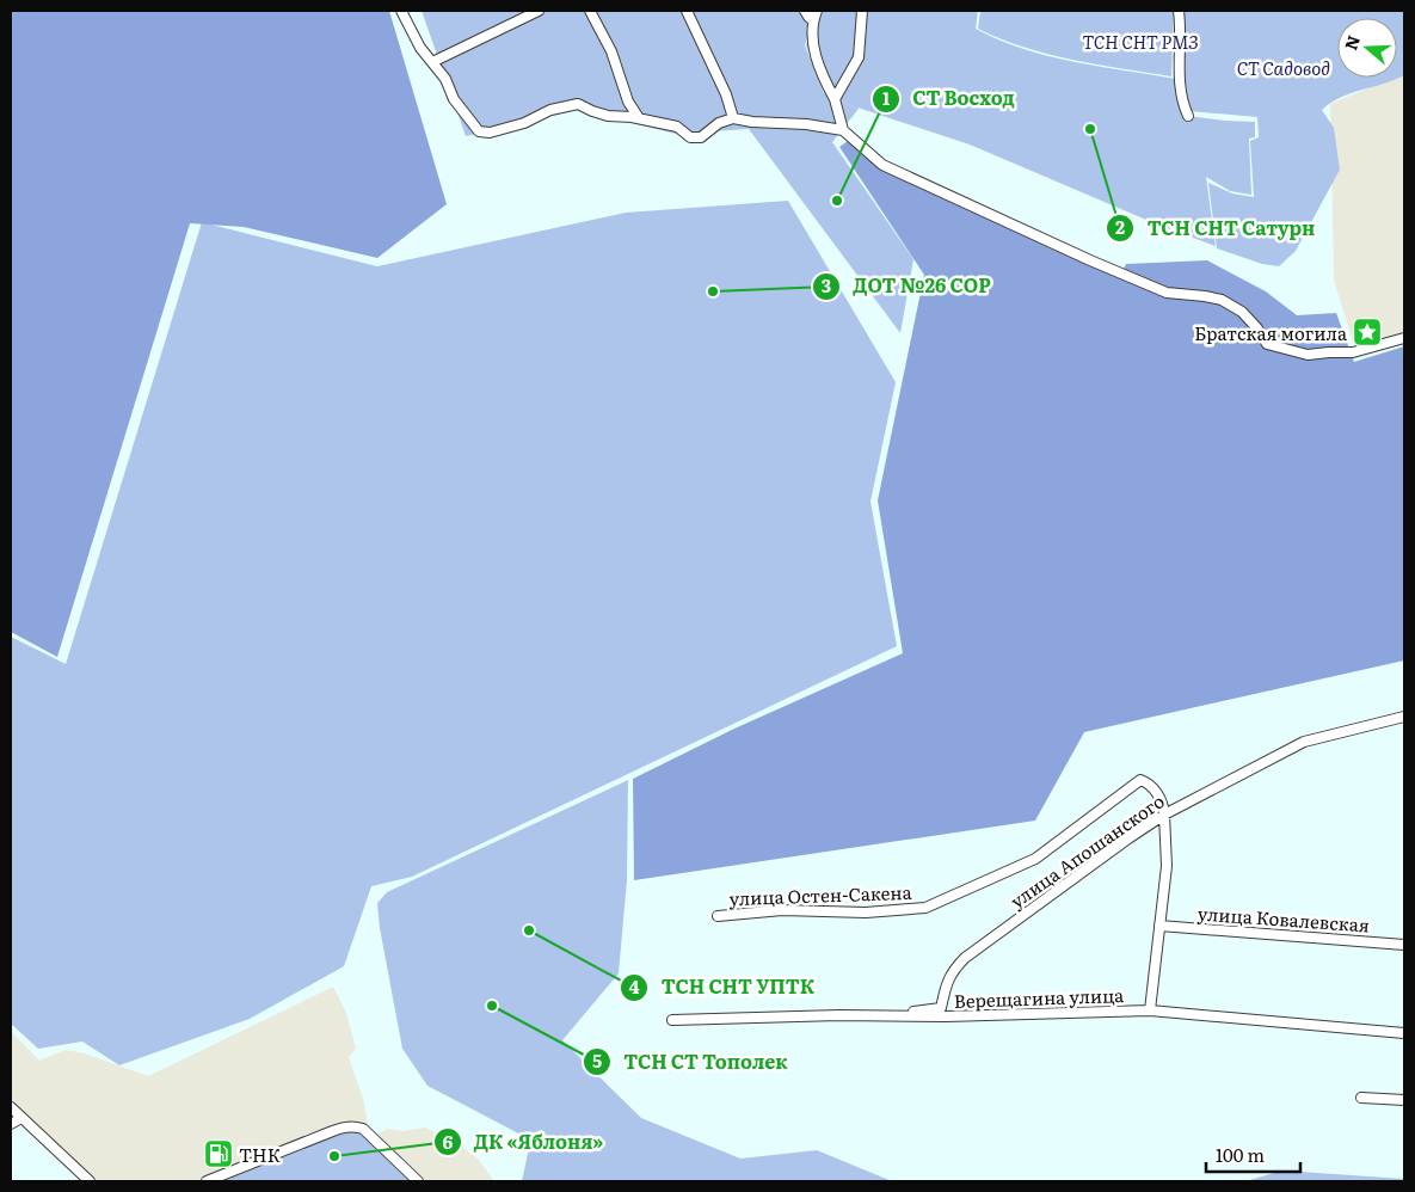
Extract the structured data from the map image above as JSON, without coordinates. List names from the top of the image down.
{
  "streets": {
    "street": [
      "улица Апошанского",
      "улица Остен-Сакена",
      "улица Ковалевская",
      "Верещагина улица"
    ]
  },
  "crossings": [
    ["улица Апошанского", "улица Остен-Сакена"],
    ["улица Апошанского", "Верещагина улица"]
  ],
  "parks": ["ТСН СНТ РМЗ", "СТ Садовод"],
  "places": {
    "other": [
      "ТСН СНТ Сатурн",
      "СТ Восход",
      "ДОТ №26 СОР",
      "ТСН СНТ УПТК",
      "ТСН СТ Тополек",
      "ДК «Яблоня»"
    ],
    "place": ["Братская могила"],
    "fuel station": ["ТНК"]
  },
  "scale_bar": "100 m",
  "north": "left"
}
